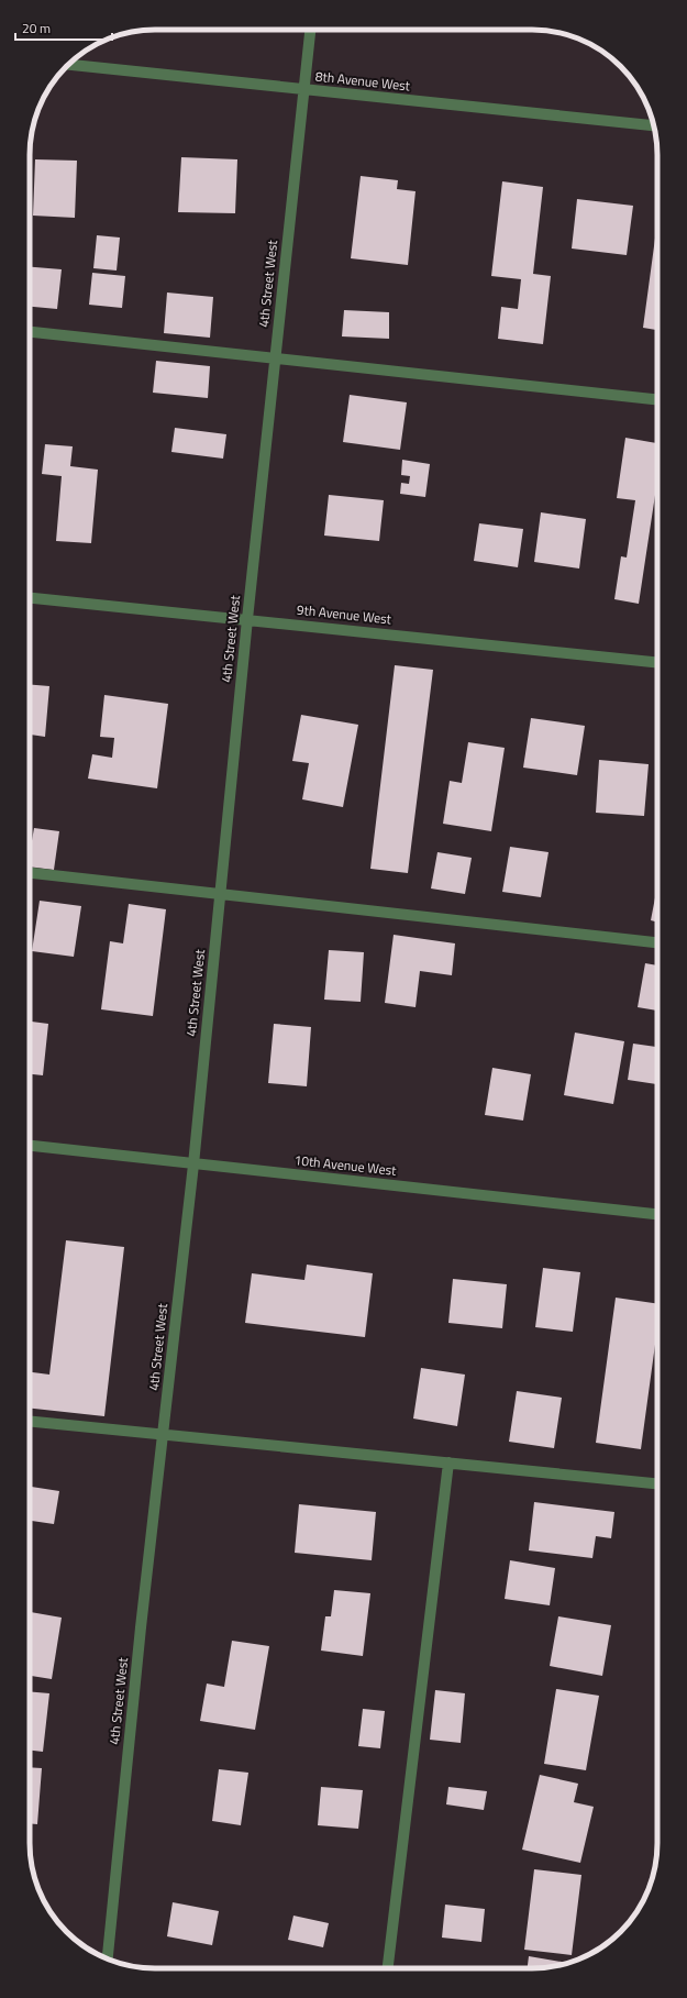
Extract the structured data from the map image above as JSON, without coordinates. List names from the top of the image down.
{
  "streets": {
    "street": [
      "8th Avenue West",
      "4th Street West",
      "9th Avenue West",
      "10th Avenue West"
    ]
  },
  "crossings": [
    ["8th Avenue West", "4th Street West"],
    ["4th Street West", "9th Avenue West"],
    ["4th Street West", "10th Avenue West"]
  ],
  "scale_bar": "20 m"
}
